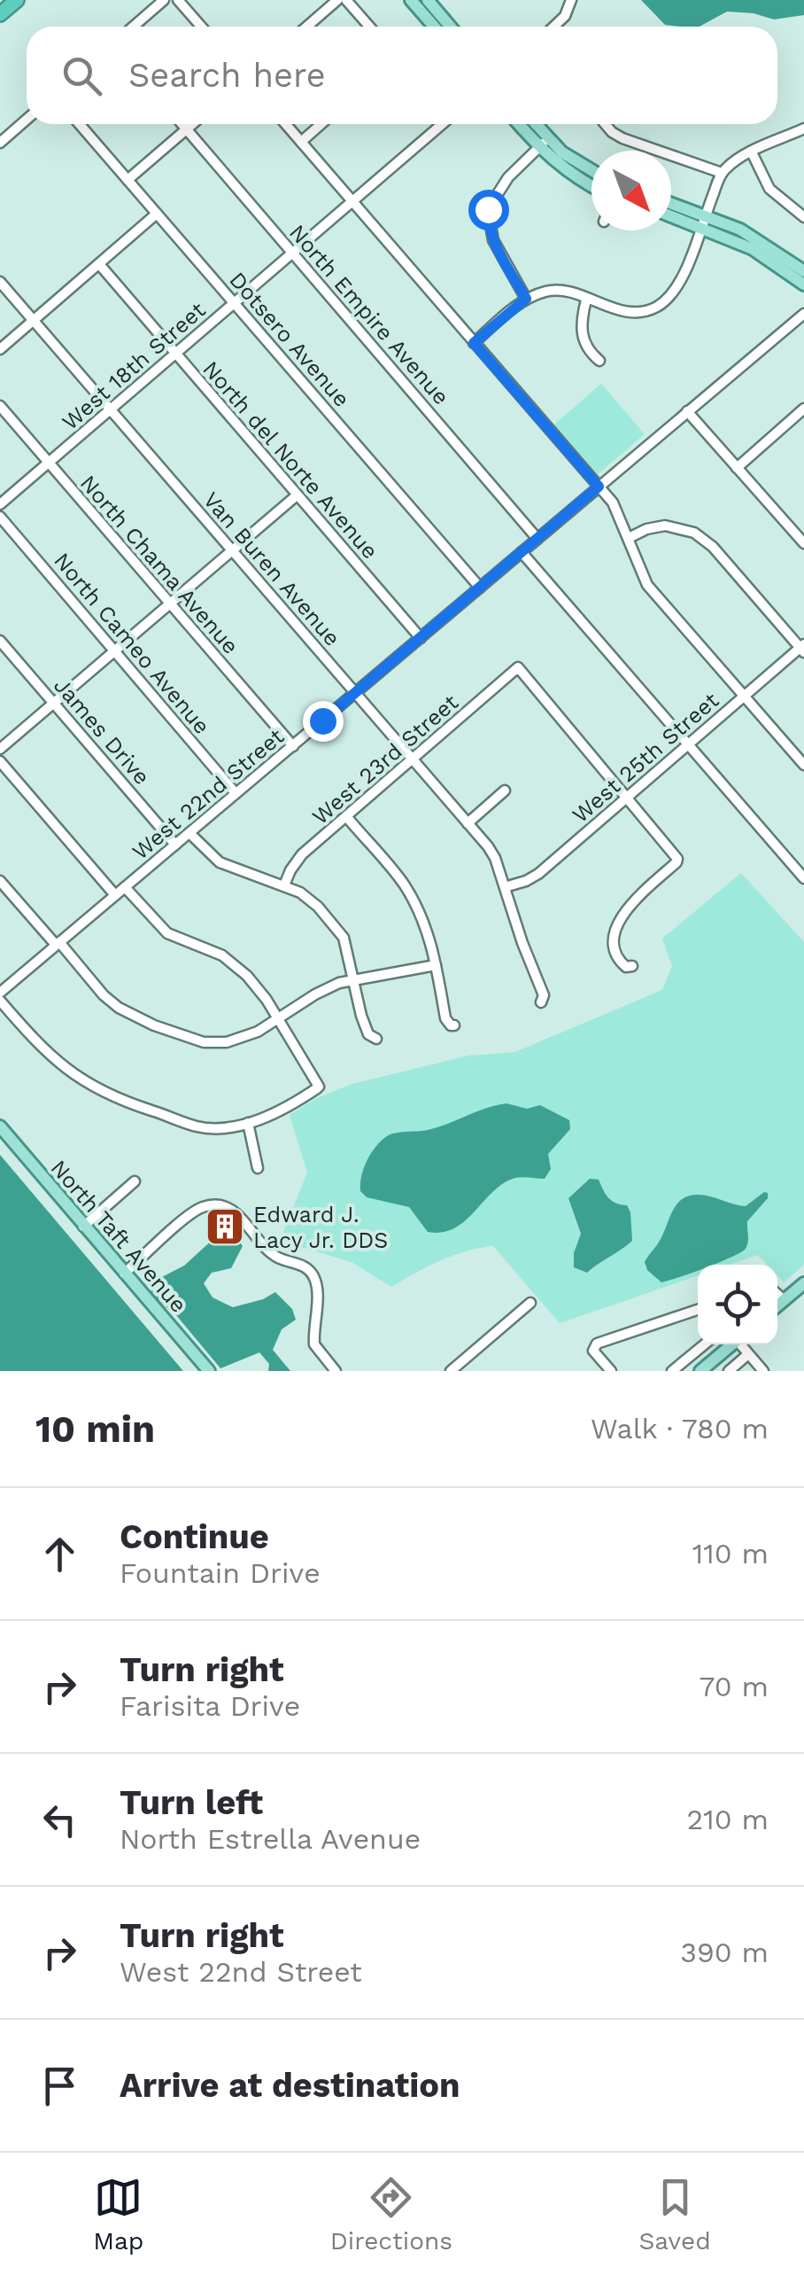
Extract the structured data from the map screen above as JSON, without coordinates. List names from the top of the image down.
{
  "streets": {
    "main road": ["North Taft Avenue"],
    "street": [
      "North Empire Avenue",
      "Dotsero Avenue",
      "West 18th Street",
      "North del Norte Avenue",
      "North Chama Avenue",
      "Van Buren Avenue",
      "North Cameo Avenue",
      "James Drive",
      "West 25th Street",
      "West 23rd Street",
      "West 22nd Street"
    ]
  },
  "crossings": [
    ["North Empire Avenue", "West 18th Street"],
    ["North Empire Avenue", "West 22nd Street"],
    ["Dotsero Avenue", "West 18th Street"],
    ["Dotsero Avenue", "West 22nd Street"],
    ["West 18th Street", "North del Norte Avenue"],
    ["West 18th Street", "North Chama Avenue"],
    ["West 18th Street", "Van Buren Avenue"],
    ["North del Norte Avenue", "West 22nd Street"],
    ["North Chama Avenue", "West 22nd Street"],
    ["Van Buren Avenue", "West 25th Street"],
    ["Van Buren Avenue", "West 23rd Street"],
    ["Van Buren Avenue", "West 22nd Street"],
    ["North Cameo Avenue", "West 22nd Street"],
    ["James Drive", "West 22nd Street"],
    ["West 25th Street", "West 23rd Street"]
  ],
  "places": {
    "building": ["Edward J. Lacy Jr. DDS"]
  },
  "north": "bottom right",
  "page": {
    "search": "Search here",
    "heading": ["10 min", "Walk · 780 m"],
    "list": [
      ["Continue", "Fountain Drive", "110 m"],
      ["Turn right", "Farisita Drive", "70 m"],
      ["Turn left", "North Estrella Avenue", "210 m"],
      ["Turn right", "West 22nd Street", "390 m"],
      "Arrive at destination"
    ],
    "nav": ["Map", "Directions", "Saved"]
  }
}
